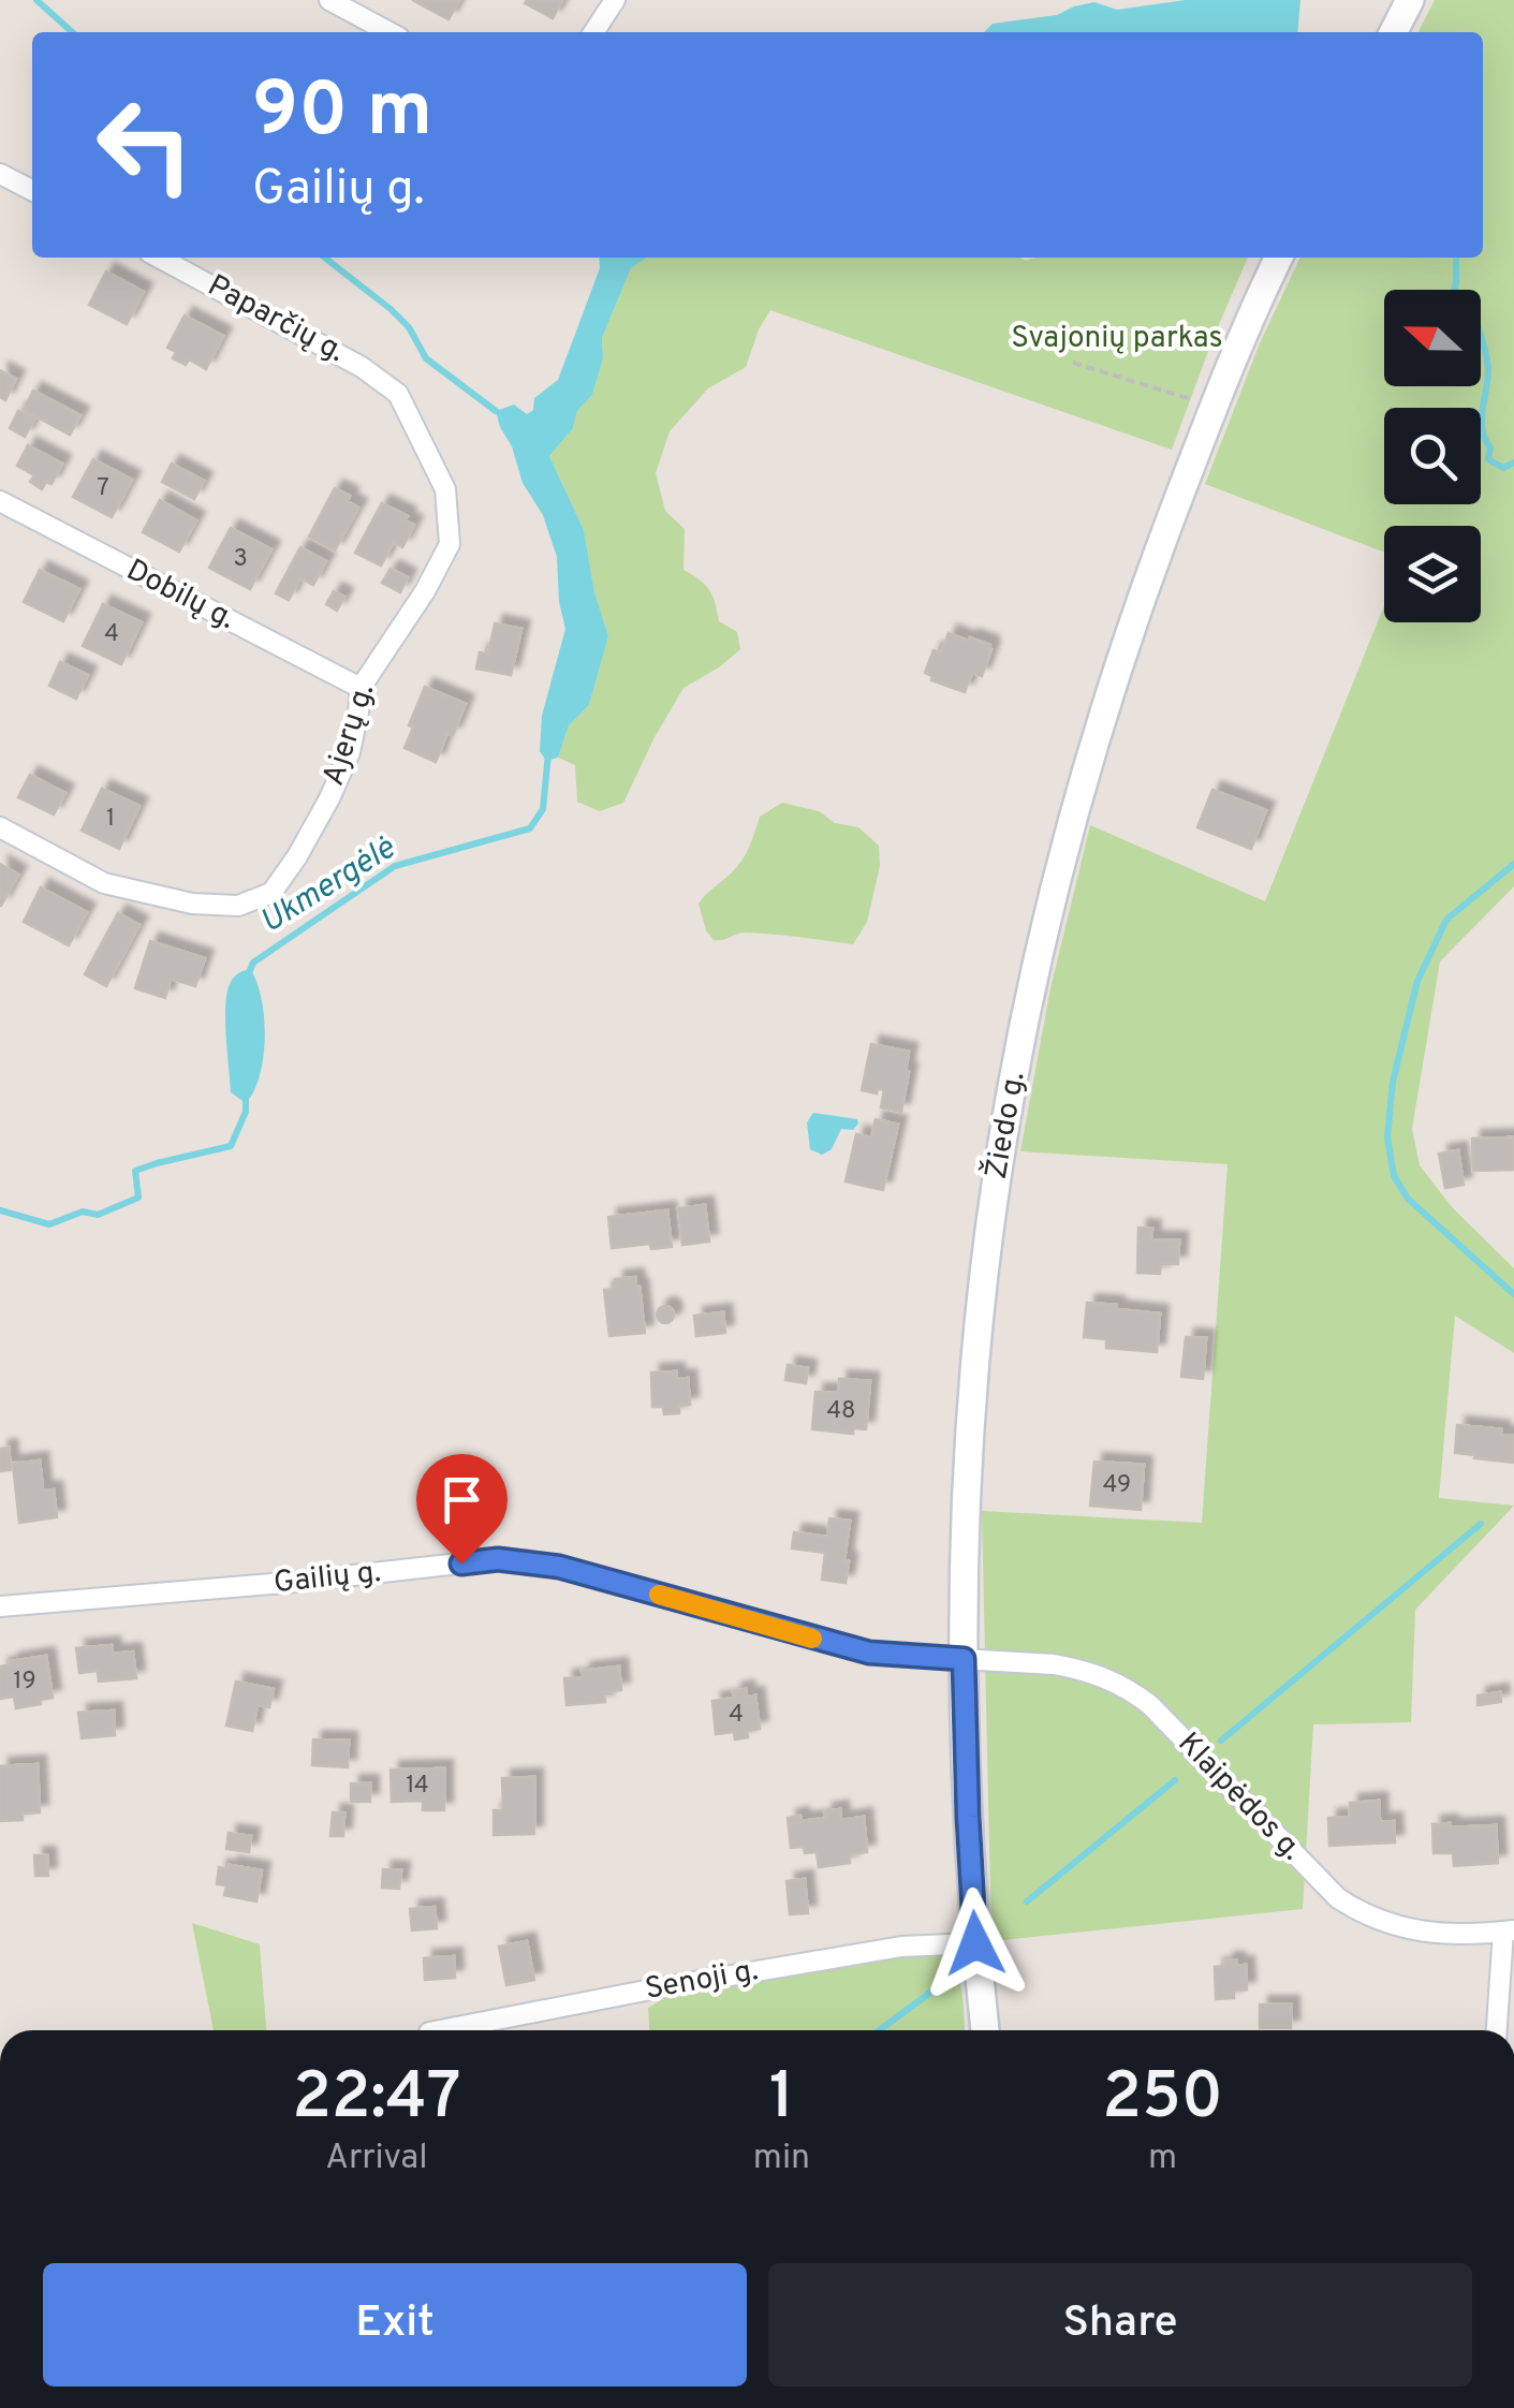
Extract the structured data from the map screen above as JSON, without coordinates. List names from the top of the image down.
{
  "streets": {
    "street": [
      "Paparčių g.",
      "Dobilų g.",
      "Ajerų g.",
      "Žiedo g.",
      "Gailių g.",
      "Klaipėdos g.",
      "Senoji g."
    ]
  },
  "crossings": [
    ["Paparčių g.", "Ajerų g."],
    ["Dobilų g.", "Ajerų g."],
    ["Žiedo g.", "Gailių g."],
    ["Žiedo g.", "Klaipėdos g."],
    ["Žiedo g.", "Senoji g."],
    ["Gailių g.", "Klaipėdos g."]
  ],
  "water": ["Ukmergėlė"],
  "parks": ["Svajonių parkas"],
  "house_numbers": [
    "7",
    "3",
    "4",
    "1",
    "48",
    "49",
    "19",
    "4",
    "14"
  ],
  "north": "left",
  "page": {
    "turn": ["90 m", "Gailių g."],
    "eta": [
      "22:47",
      "Arrival",
      "1",
      "min",
      "250",
      "m"
    ],
    "buttons": ["Exit", "Share"]
  }
}
